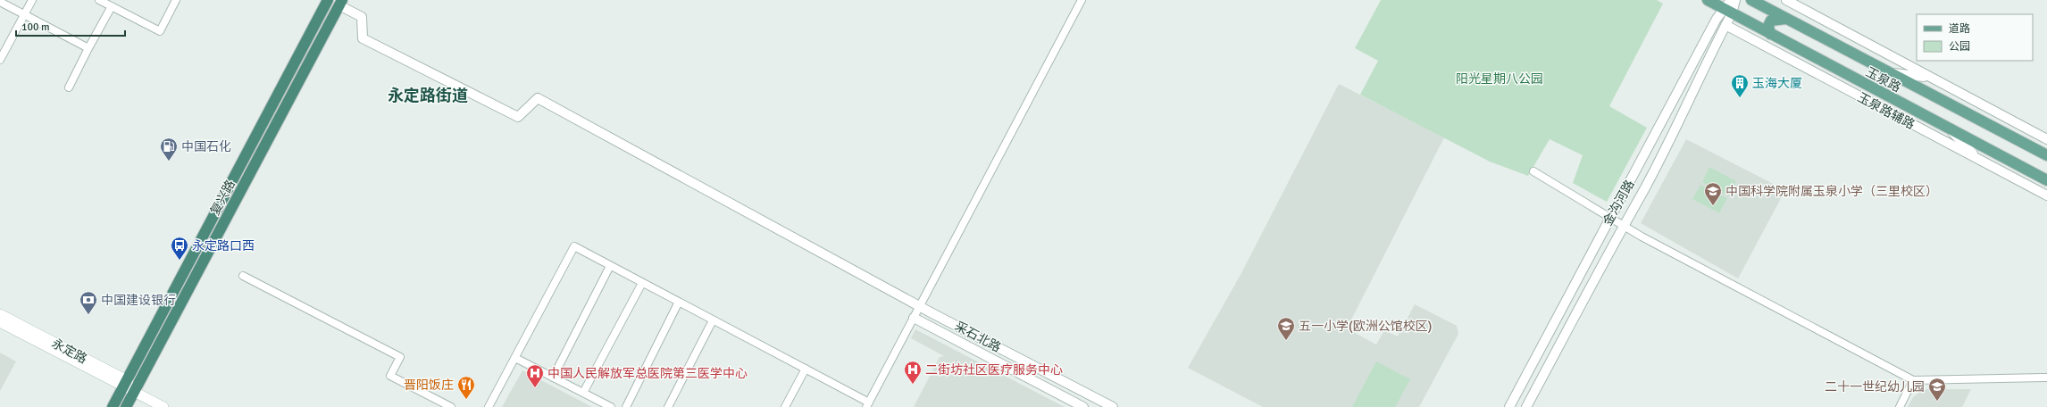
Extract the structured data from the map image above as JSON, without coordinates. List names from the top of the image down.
{
  "streets": {
    "highway": ["复兴路"],
    "main road": ["玉泉路", "永定路"],
    "street": ["玉泉路辅路", "金沟河路", "采石北路"]
  },
  "crossings": [
    ["玉泉路", "金沟河路"],
    ["玉泉路辅路", "金沟河路"],
    ["复兴路", "采石北路"],
    ["复兴路", "永定路"]
  ],
  "districts": ["永定路街道"],
  "parks": ["阳光星期八公园"],
  "places": {
    "building": ["玉海大厦"],
    "fuel station": ["中国石化"],
    "school or university": ["中国科学院附属玉泉小学（三里校区）", "五一小学(欧洲公馆校区)", "二十一世纪幼儿园"],
    "bus stop": ["永定路口西"],
    "bank": ["中国建设银行"],
    "hospital": ["二街坊社区医疗服务中心", "中国人民解放军总医院第三医学中心"],
    "restaurant": ["晋阳饭庄"]
  },
  "legend": ["道路", "公园"],
  "scale_bar": "100 m"
}
